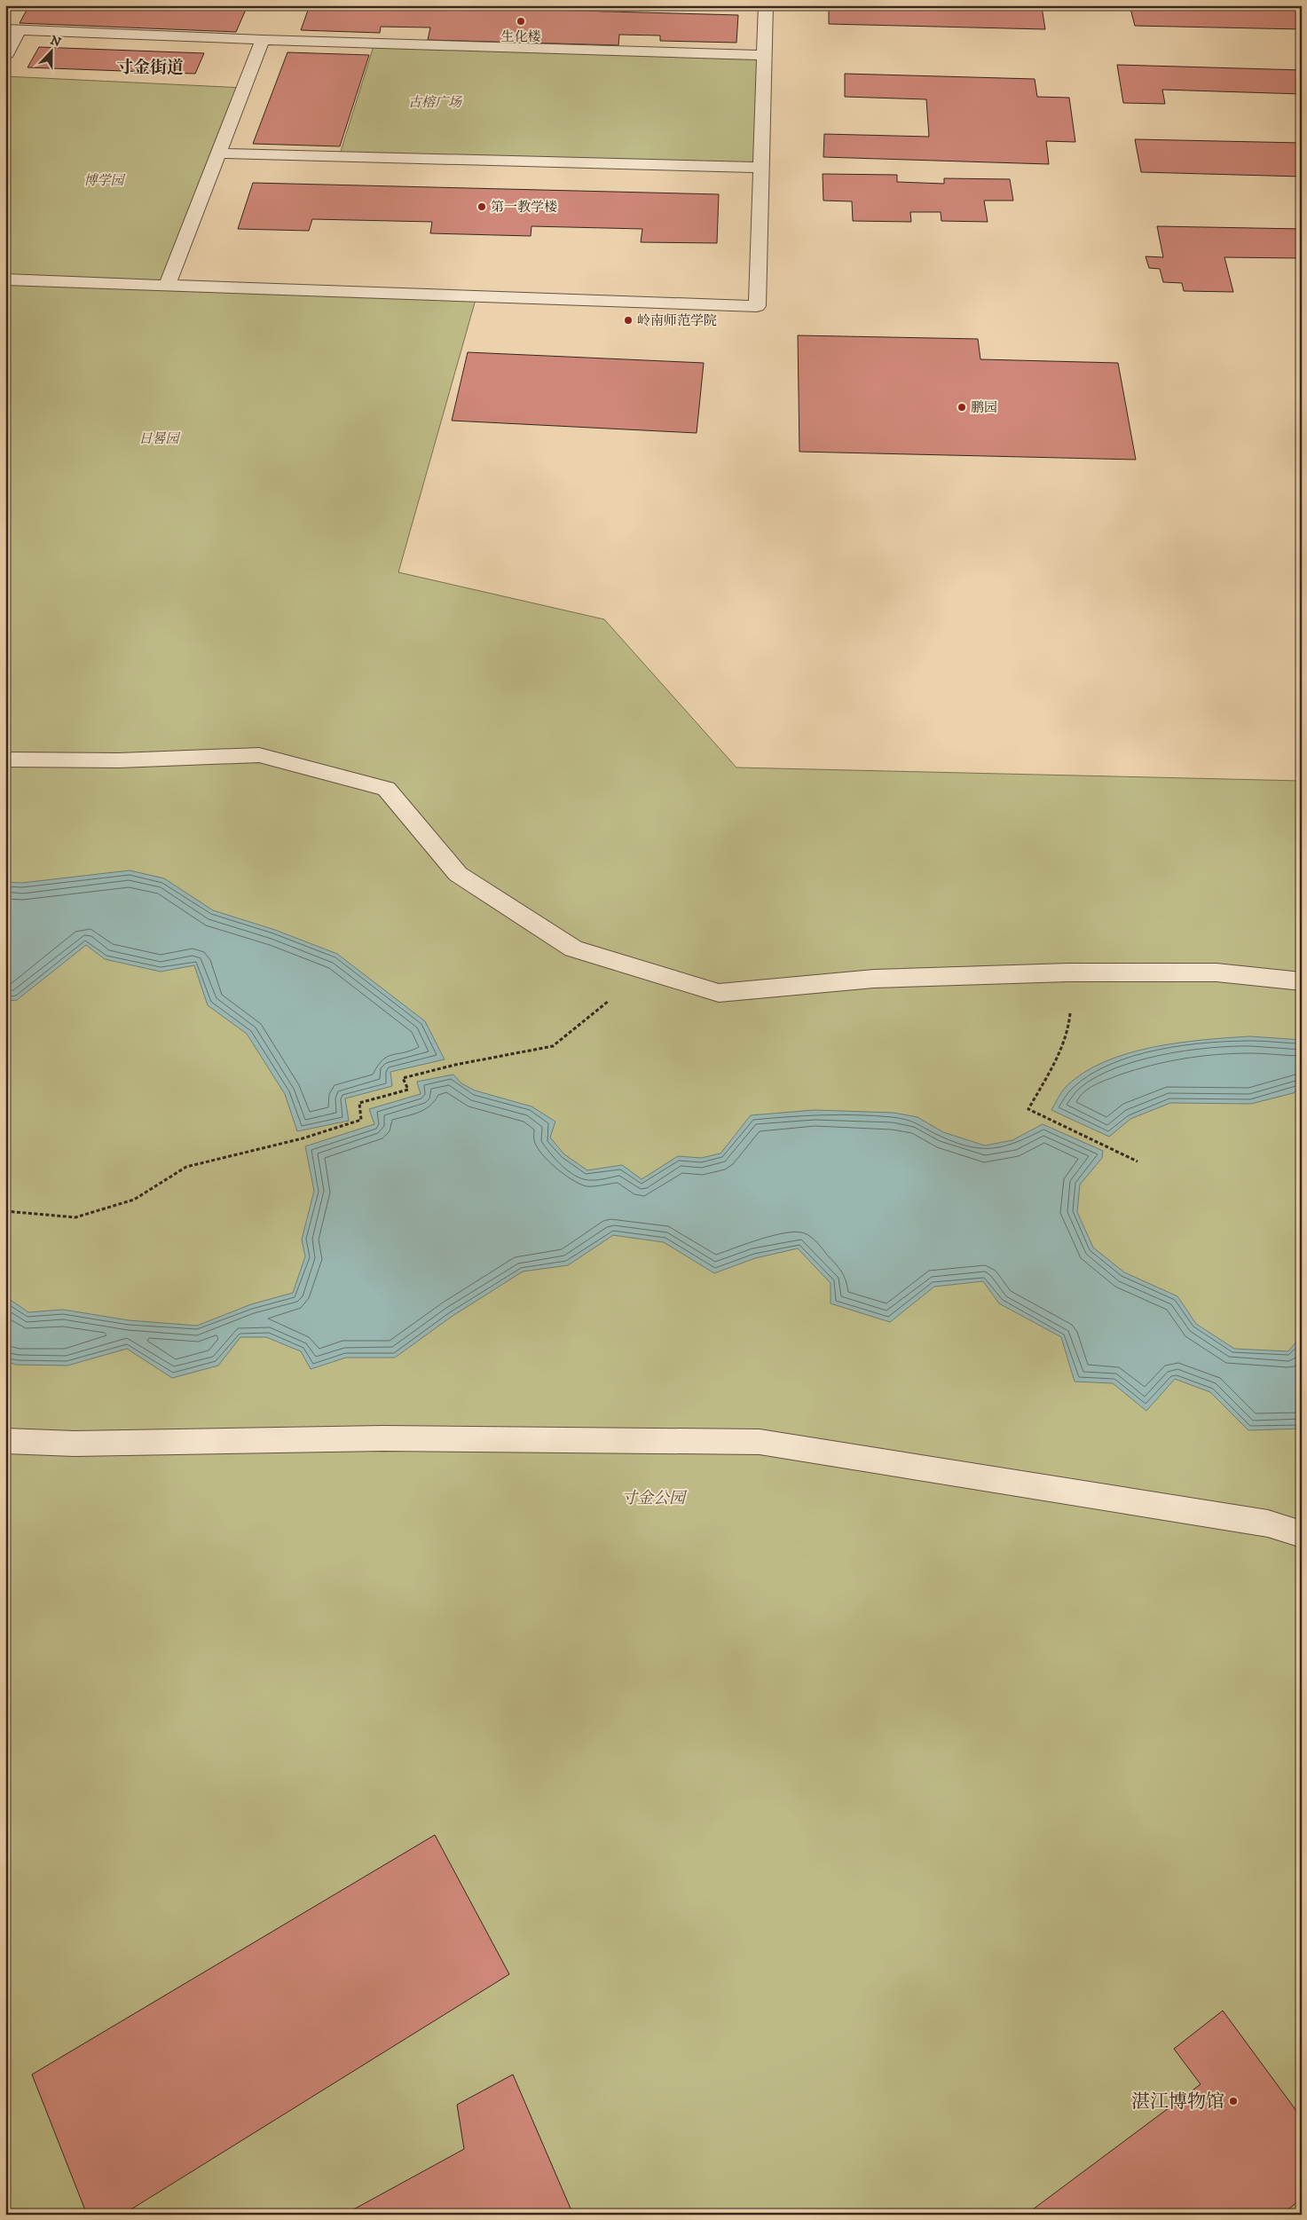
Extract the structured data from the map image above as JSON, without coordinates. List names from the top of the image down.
{
  "districts": ["寸金街道"],
  "parks": [
    "古榕广场",
    "博学园",
    "日晷园",
    "寸金公园"
  ],
  "places": [
    "生化楼",
    "第一教学楼",
    "岭南师范学院",
    "鹏园",
    "湛江博物馆"
  ],
  "north": "top"
}
